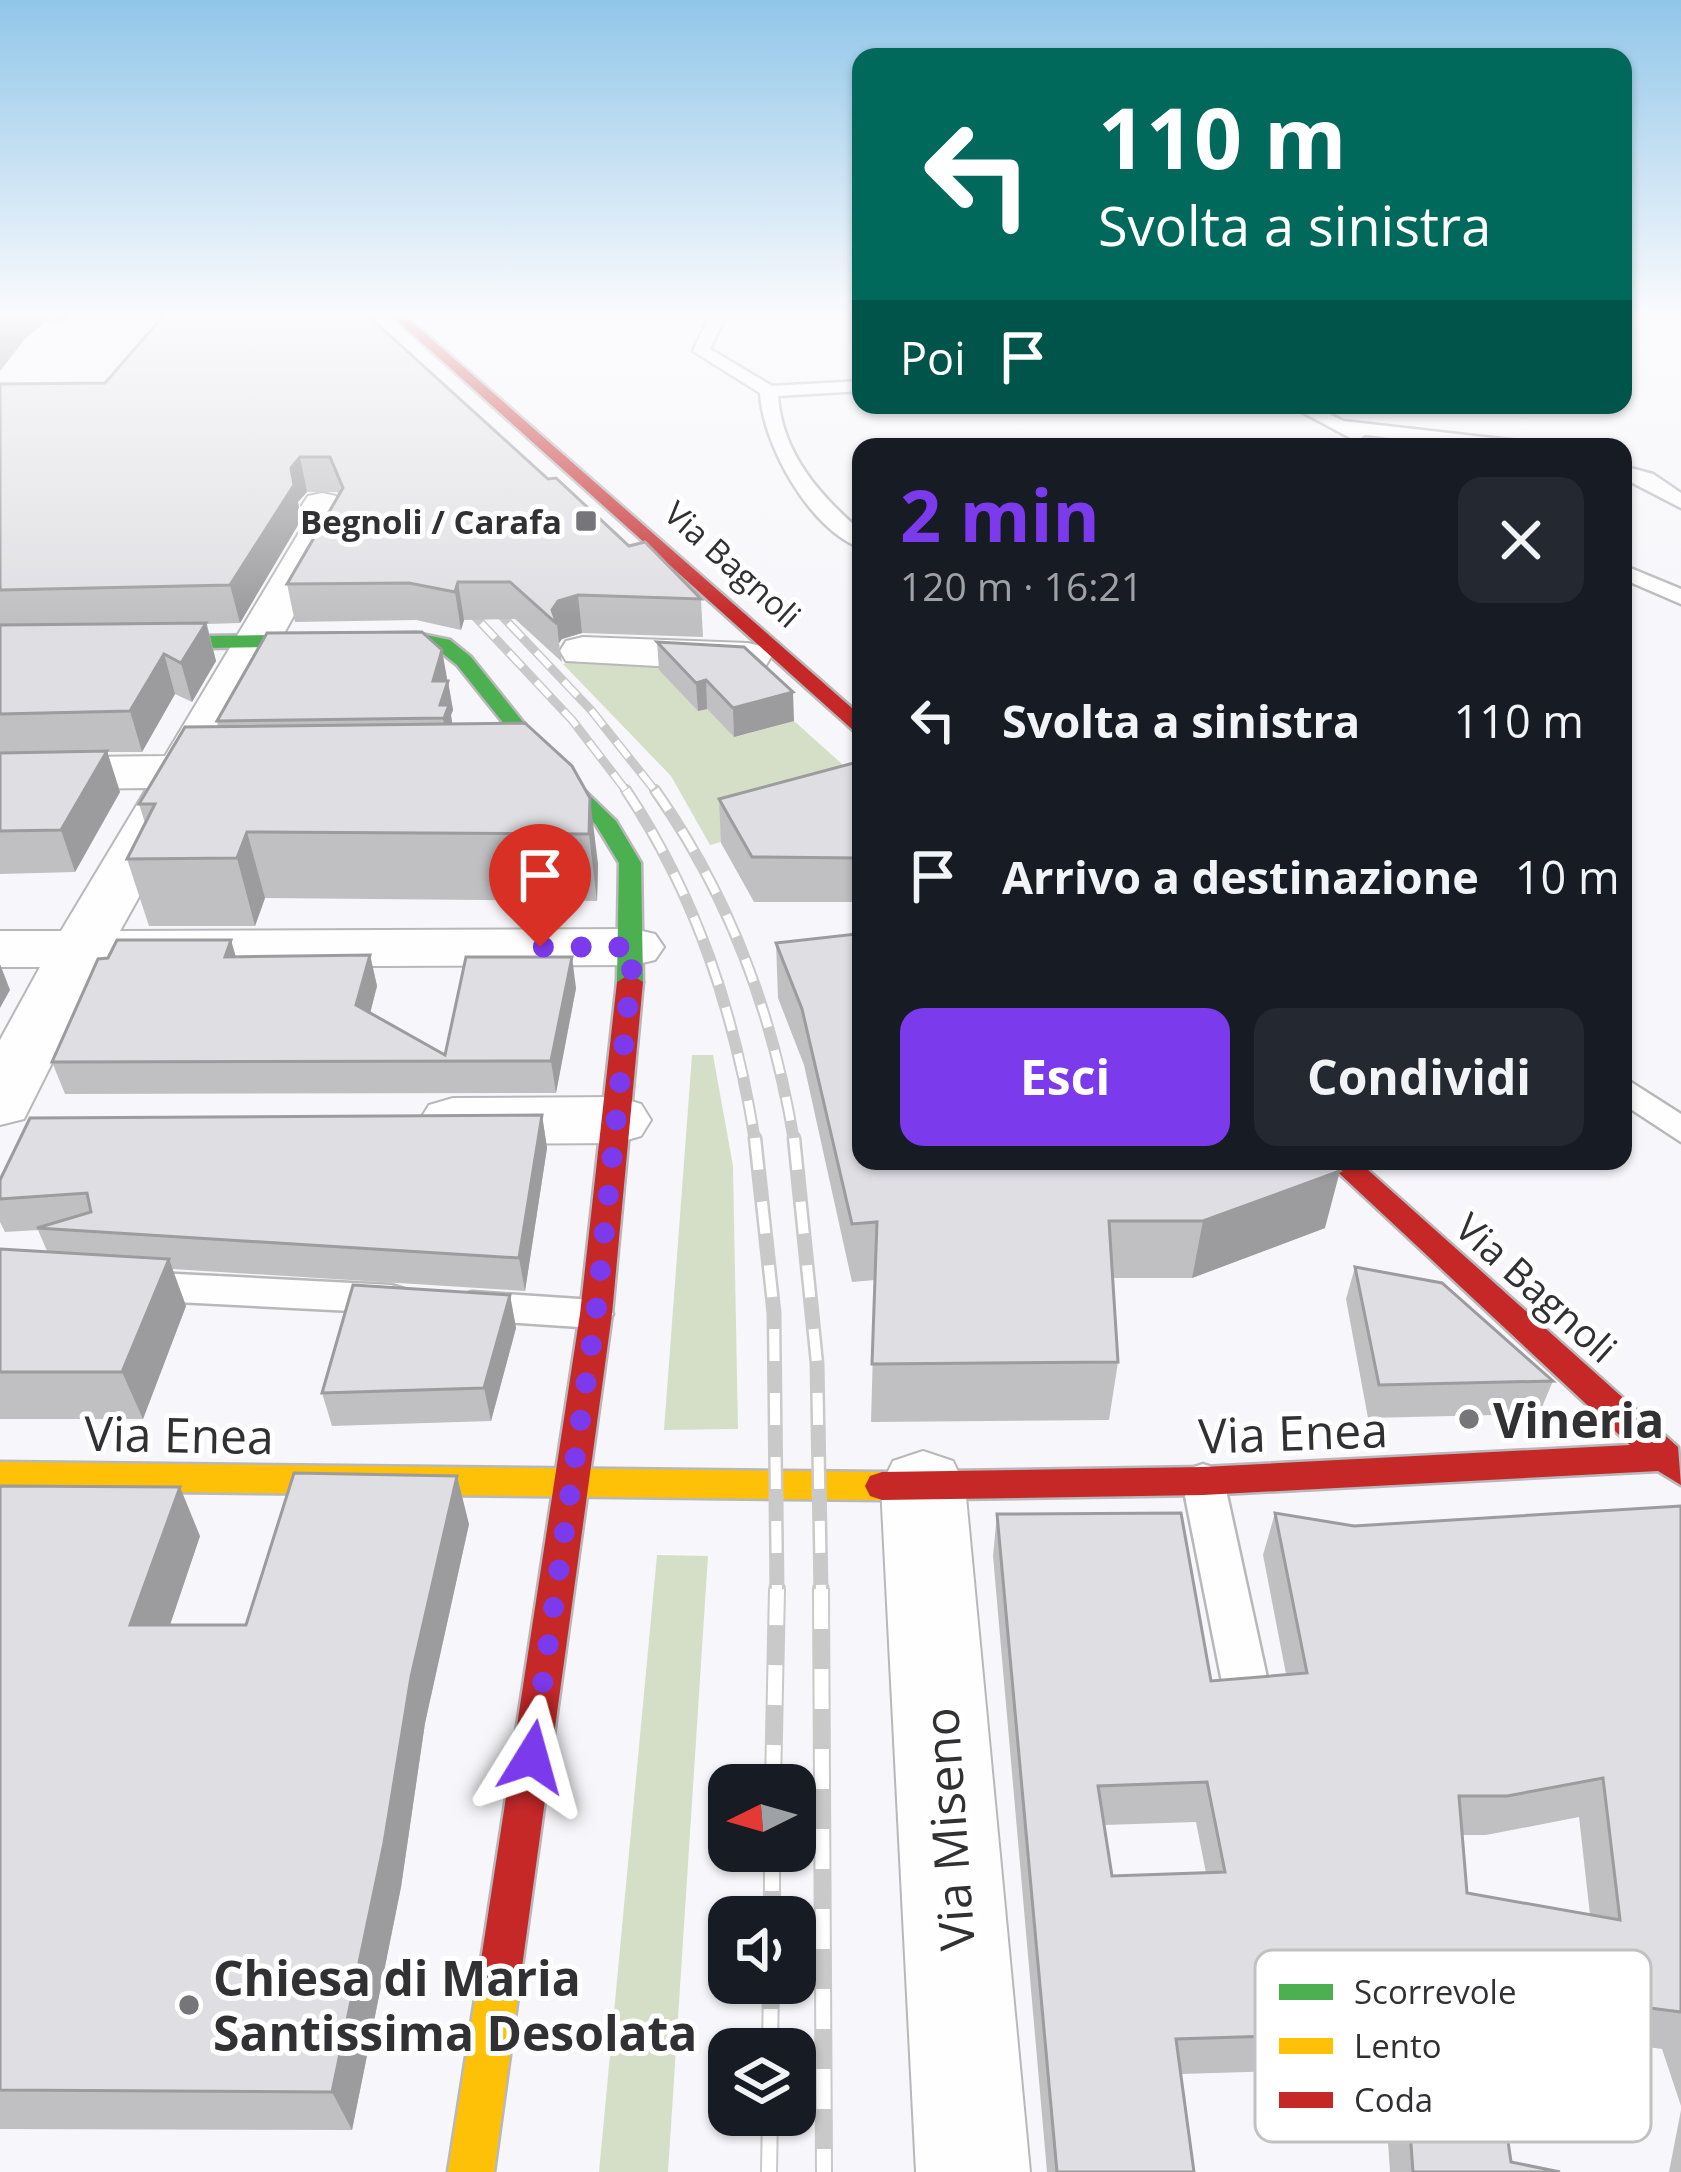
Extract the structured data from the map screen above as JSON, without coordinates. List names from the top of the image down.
{
  "streets": {
    "street": ["Via Bagnoli", "Via Enea", "Via Miseno"]
  },
  "crossings": [
    ["Via Bagnoli", "Via Enea"],
    ["Via Enea", "Via Miseno"]
  ],
  "places": {
    "transit": ["Begnoli / Carafa"],
    "other": ["Vineria", "Chiesa di Maria Santissima Desolata"]
  },
  "legend": ["Scorrevole", "Lento", "Coda"],
  "north": "left",
  "page": {
    "turn": ["110 m", "Svolta a sinistra"],
    "then": "Poi",
    "heading": ["2 min", "120 m · 16:21"],
    "list": [
      {
        "name": "Svolta a sinistra",
        "value": "110 m"
      },
      {
        "name": "Arrivo a destinazione",
        "value": "10 m"
      }
    ],
    "buttons": ["Esci", "Condividi"]
  }
}
